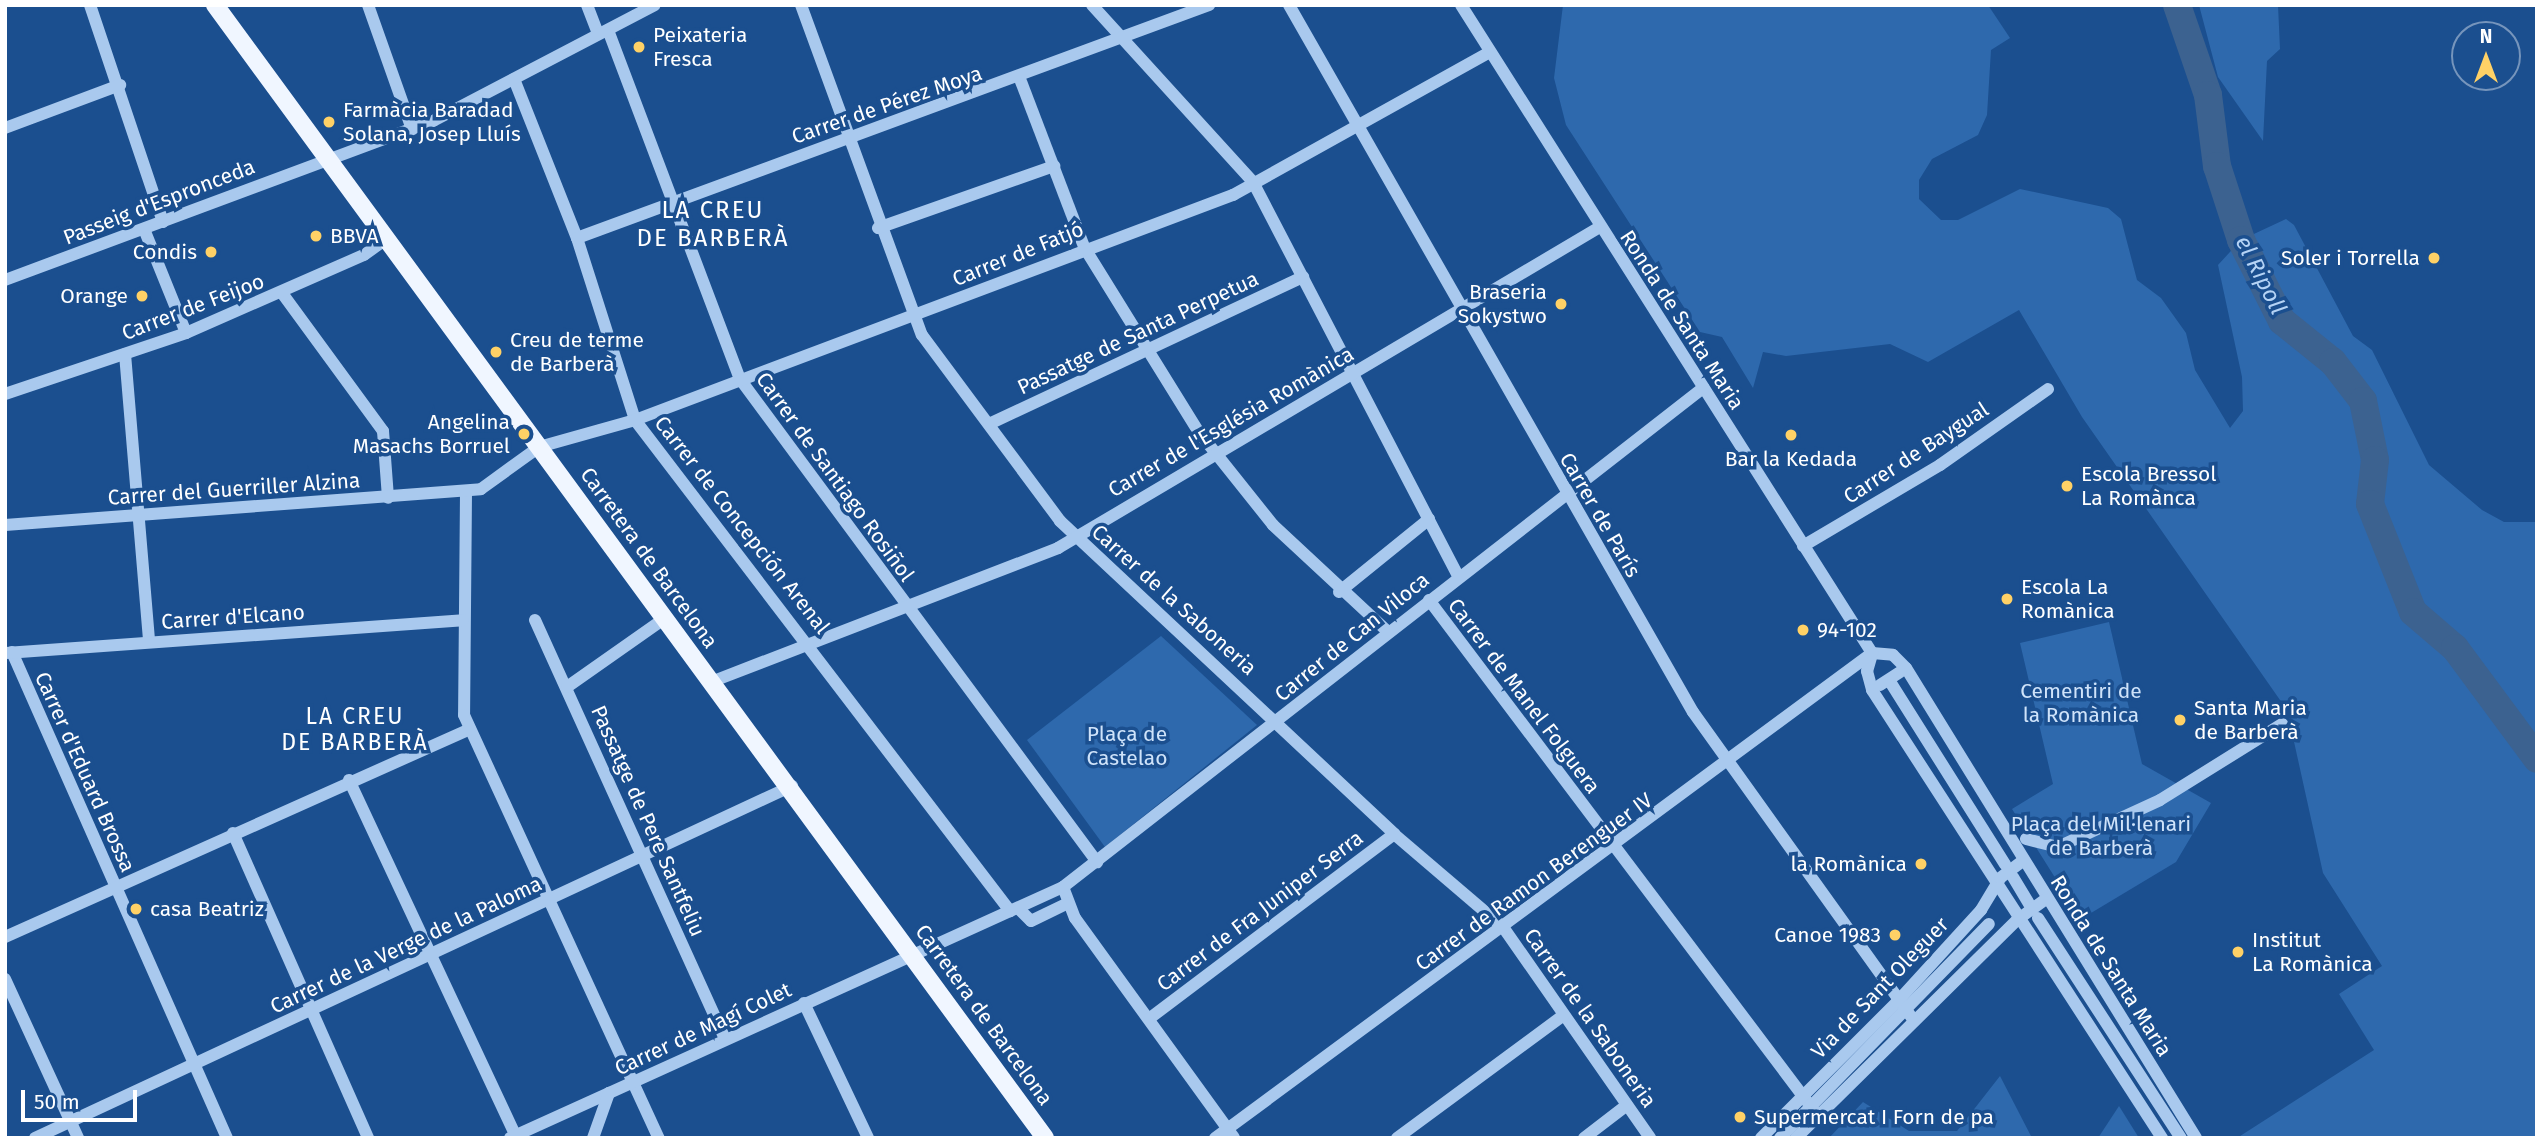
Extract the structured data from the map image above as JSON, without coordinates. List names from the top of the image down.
{
  "streets": {
    "main road": ["Carretera de Barcelona"],
    "street": [
      "Carrer de Pérez Moya",
      "Passeig d'Espronceda",
      "Carrer de Fatjó",
      "Carrer de Feijoo",
      "Ronda de Santa Maria",
      "Passatge de Santa Perpetua",
      "Carrer de l'Església Romànica",
      "Carrer de Baygual",
      "Carrer de Santiago Rosiñol",
      "Carrer del Guerriller Alzina",
      "Carrer de París",
      "Carrer de Concepción Arenal",
      "Carrer de la Saboneria",
      "Carrer d'Elcano",
      "Carrer de Can Viloca",
      "Carrer de Manel Folguera",
      "Carrer d'Eduard Brossa",
      "Passatge de Pere Santfeliu",
      "Carrer de Ramon Berenguer IV",
      "Carrer de Fra Juniper Serra",
      "Carrer de la Verge de la Paloma",
      "Via de Sant Oleguer",
      "Carrer de Magí Colet"
    ]
  },
  "crossings": [
    ["Carrer de Pérez Moya", "Carrer de Santiago Rosiñol"],
    ["Carrer de Pérez Moya", "Carrer de Concepción Arenal"],
    ["Carrer de Pérez Moya", "Carrer de la Saboneria"],
    ["Passeig d'Espronceda", "Carrer de Santiago Rosiñol"],
    ["Passeig d'Espronceda", "Carrer de Concepción Arenal"],
    ["Passeig d'Espronceda", "Carretera de Barcelona"],
    ["Carrer de Fatjó", "Ronda de Santa Maria"],
    ["Carrer de Fatjó", "Carrer de Santiago Rosiñol"],
    ["Carrer de Fatjó", "Carrer de París"],
    ["Carrer de Fatjó", "Carrer de Concepción Arenal"],
    ["Carrer de Fatjó", "Carretera de Barcelona"],
    ["Carrer de Fatjó", "Carrer de la Saboneria"],
    ["Carrer de Feijoo", "Carretera de Barcelona"],
    ["Ronda de Santa Maria", "Carrer de l'Església Romànica"],
    ["Ronda de Santa Maria", "Carrer de Baygual"],
    ["Ronda de Santa Maria", "Carrer de Can Viloca"],
    ["Ronda de Santa Maria", "Carrer de Ramon Berenguer IV"],
    ["Ronda de Santa Maria", "Via de Sant Oleguer"],
    ["Passatge de Santa Perpetua", "Carrer de la Saboneria"],
    ["Carrer de l'Església Romànica", "Carrer de Santiago Rosiñol"],
    ["Carrer de l'Església Romànica", "Carrer de París"],
    ["Carrer de l'Església Romànica", "Carrer de Concepción Arenal"],
    ["Carrer de l'Església Romànica", "Carretera de Barcelona"],
    ["Carrer de l'Església Romànica", "Carrer de la Saboneria"],
    ["Carrer de Santiago Rosiñol", "Carrer de Can Viloca"],
    ["Carrer de París", "Carrer de Can Viloca"],
    ["Carrer de París", "Carrer de Ramon Berenguer IV"],
    ["Carrer de París", "Via de Sant Oleguer"],
    ["Carrer de Concepción Arenal", "Carrer de Can Viloca"],
    ["Carretera de Barcelona", "Carrer de Can Viloca"],
    ["Carretera de Barcelona", "Carrer de la Verge de la Paloma"],
    ["Carretera de Barcelona", "Carrer de Magí Colet"],
    ["Carrer de la Saboneria", "Carrer de Can Viloca"],
    ["Carrer de la Saboneria", "Carrer de Ramon Berenguer IV"],
    ["Carrer de la Saboneria", "Carrer de Fra Juniper Serra"],
    ["Carrer d'Elcano", "Carrer d'Eduard Brossa"],
    ["Carrer de Can Viloca", "Carrer de Manel Folguera"],
    ["Carrer de Can Viloca", "Carrer de Magí Colet"],
    ["Carrer de Manel Folguera", "Carrer de Ramon Berenguer IV"],
    ["Carrer de Manel Folguera", "Via de Sant Oleguer"],
    ["Carrer d'Eduard Brossa", "Carrer de la Verge de la Paloma"],
    ["Passatge de Pere Santfeliu", "Carrer de la Verge de la Paloma"],
    ["Passatge de Pere Santfeliu", "Carrer de Magí Colet"]
  ],
  "districts": ["LA CREU DE BARBERÀ", "LA CREU DE BARBERÀ"],
  "water": ["el Ripoll"],
  "parks": ["Cementiri de la Romànica", "Plaça de Castelao", "Plaça del Mil·lenari de Barberà"],
  "places": [
    "Peixateria Fresca",
    "Farmàcia Baradad Solana, Josep Lluís",
    "BBVA",
    "Condis",
    "Soler i Torrella",
    "Orange",
    "Braseria Sokystwo",
    "Creu de terme de Barberà",
    "Angelina Masachs Borruel",
    "Bar la Kedada",
    "Escola Bressol La Romànca",
    "Escola La Romànica",
    "94-102",
    "Santa Maria de Barberà",
    "la Romànica",
    "casa Beatriz",
    "Canoe 1983",
    "Institut La Romànica",
    "Supermercat I Forn de pa"
  ],
  "scale_bar": "50 m",
  "north": "top"
}
